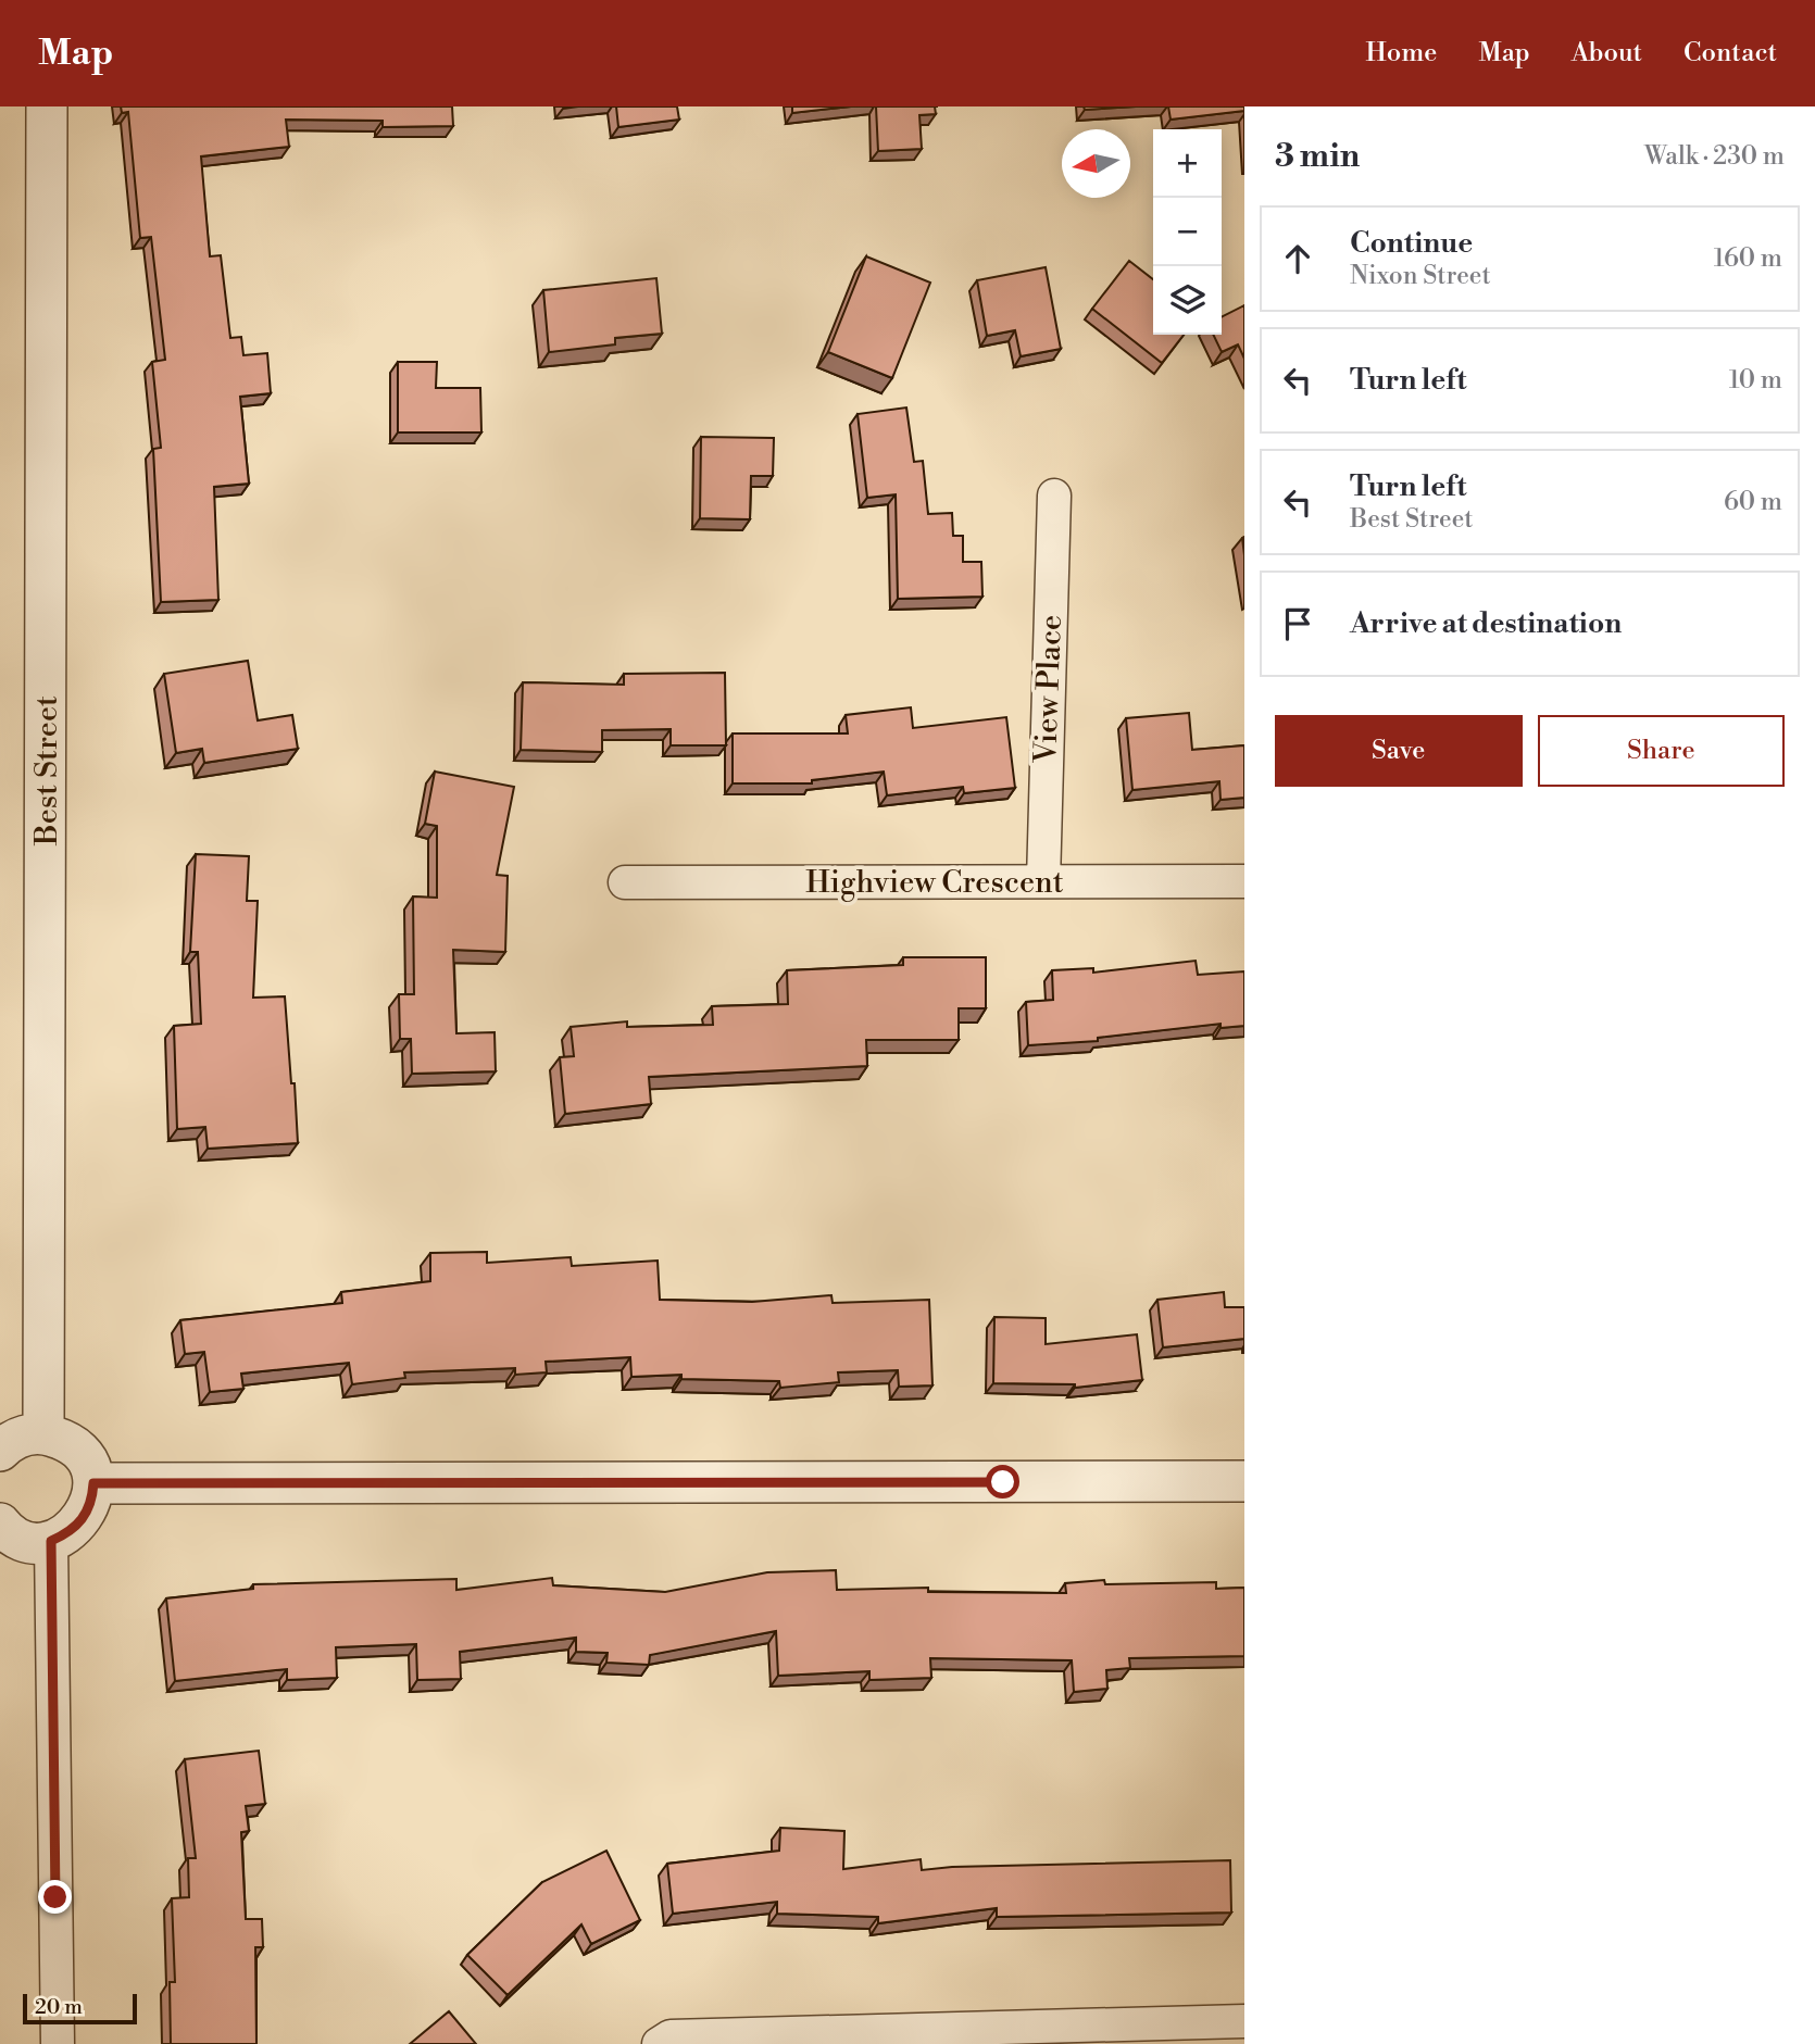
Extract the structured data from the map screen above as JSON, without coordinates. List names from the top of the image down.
{
  "streets": {
    "street": ["View Place", "Best Street", "Highview Crescent"]
  },
  "crossings": [
    ["View Place", "Highview Crescent"]
  ],
  "scale_bar": "20 m",
  "north": "left",
  "page": {
    "header": "Map",
    "nav": [
      "Home",
      "Map",
      "About",
      "Contact"
    ],
    "heading": ["3 min", "Walk · 230 m"],
    "map_buttons": ["+", "−"],
    "list": [
      ["Continue", "Nixon Street", "160 m"],
      ["Turn left", "10 m"],
      ["Turn left", "Best Street", "60 m"],
      "Arrive at destination"
    ],
    "buttons": ["Save", "Share"],
    "scale": "20 m"
  }
}
